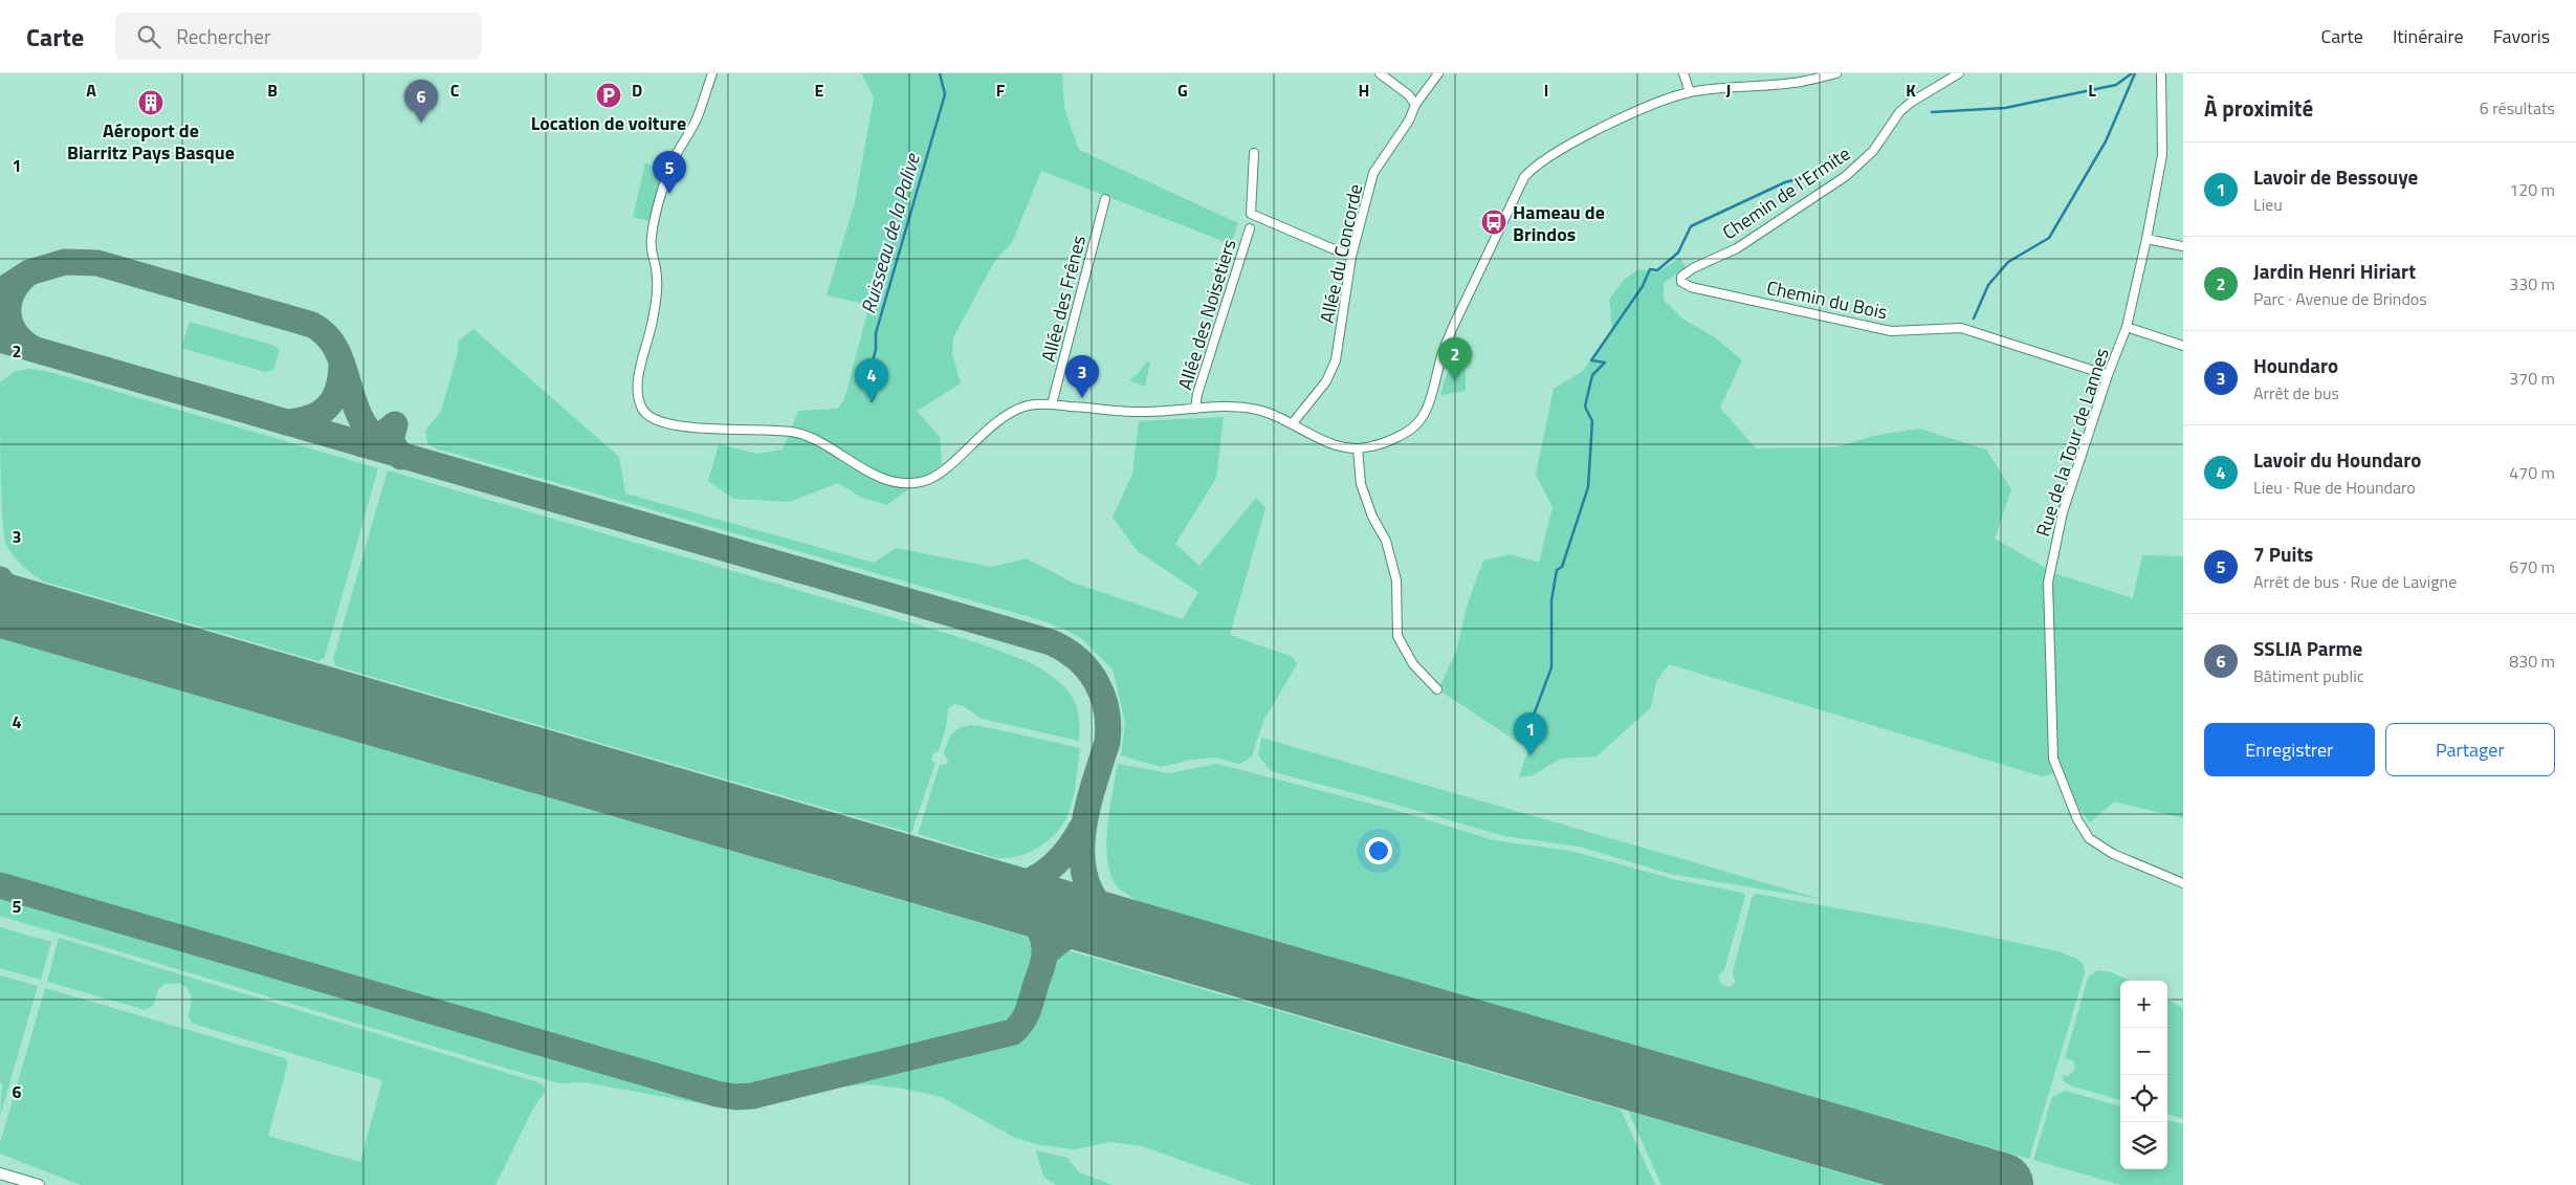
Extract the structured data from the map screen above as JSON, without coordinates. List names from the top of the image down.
{
  "streets": {
    "street": [
      "Chemin de l'Ermite",
      "Allée du Concorde",
      "Allée des Frênes",
      "Chemin du Bois",
      "Allée des Noisetiers",
      "Rue de la Tour de Lannes"
    ]
  },
  "crossings": [
    ["Chemin de l'Ermite", "Chemin du Bois"],
    ["Chemin du Bois", "Rue de la Tour de Lannes"]
  ],
  "water": ["Ruisseau de la Palive"],
  "places": {
    "parking": ["Location de voiture"],
    "building": ["Aéroport de Biarritz Pays Basque"],
    "bus stop": ["Hameau de Brindos"]
  },
  "page": {
    "header": "Carte",
    "search": "Rechercher",
    "nav": ["Carte", "Itinéraire", "Favoris"],
    "heading": ["À proximité", "6 résultats"],
    "pins": [
      "6",
      "5",
      "2",
      "3",
      "4",
      "1"
    ],
    "list": [
      {
        "mark": "1",
        "name": "Lavoir de Bessouye",
        "note": "Lieu",
        "value": "120 m"
      },
      {
        "mark": "2",
        "name": "Jardin Henri Hiriart",
        "note": "Parc · Avenue de Brindos",
        "value": "330 m"
      },
      {
        "mark": "3",
        "name": "Houndaro",
        "note": "Arrêt de bus",
        "value": "370 m"
      },
      {
        "mark": "4",
        "name": "Lavoir du Houndaro",
        "note": "Lieu · Rue de Houndaro",
        "value": "470 m"
      },
      {
        "mark": "5",
        "name": "7 Puits",
        "note": "Arrêt de bus · Rue de Lavigne",
        "value": "670 m"
      },
      {
        "mark": "6",
        "name": "SSLIA Parme",
        "note": "Bâtiment public",
        "value": "830 m"
      }
    ],
    "buttons": ["Enregistrer", "Partager"],
    "map_buttons": ["+", "−"]
  },
  "grid": {
    "columns": [
      "A",
      "B",
      "C",
      "D",
      "E",
      "F",
      "G",
      "H",
      "I",
      "J",
      "K",
      "L"
    ],
    "rows": [
      "1",
      "2",
      "3",
      "4",
      "5",
      "6"
    ]
  }
}
